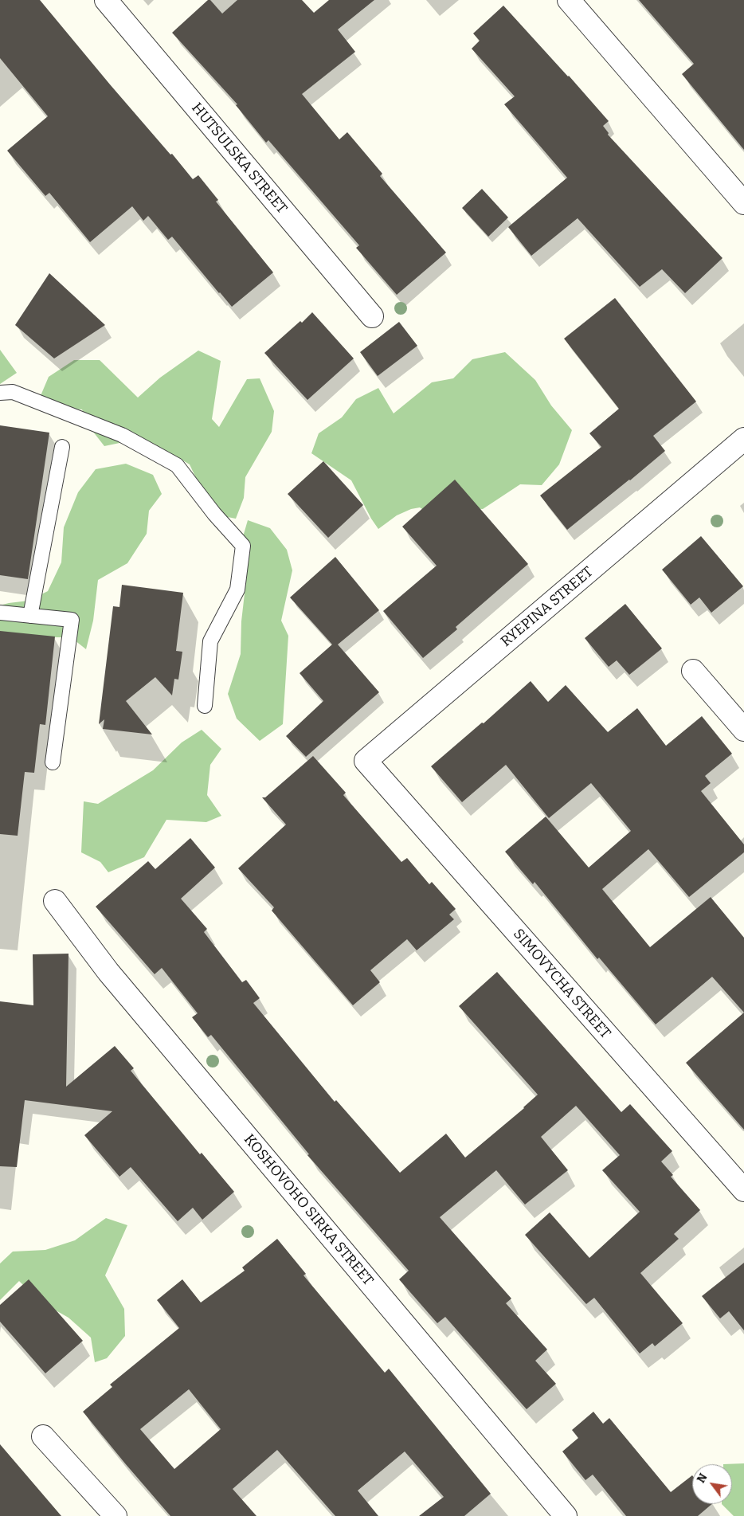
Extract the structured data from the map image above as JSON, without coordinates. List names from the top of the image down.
{
  "streets": {
    "street": [
      "HUTSULSKA STREET",
      "RYEPINA STREET",
      "SIMOVYCHA STREET",
      "KOSHOVOHO SIRKA STREET"
    ]
  },
  "crossings": [
    ["RYEPINA STREET", "SIMOVYCHA STREET"]
  ],
  "north": "top left"
}
